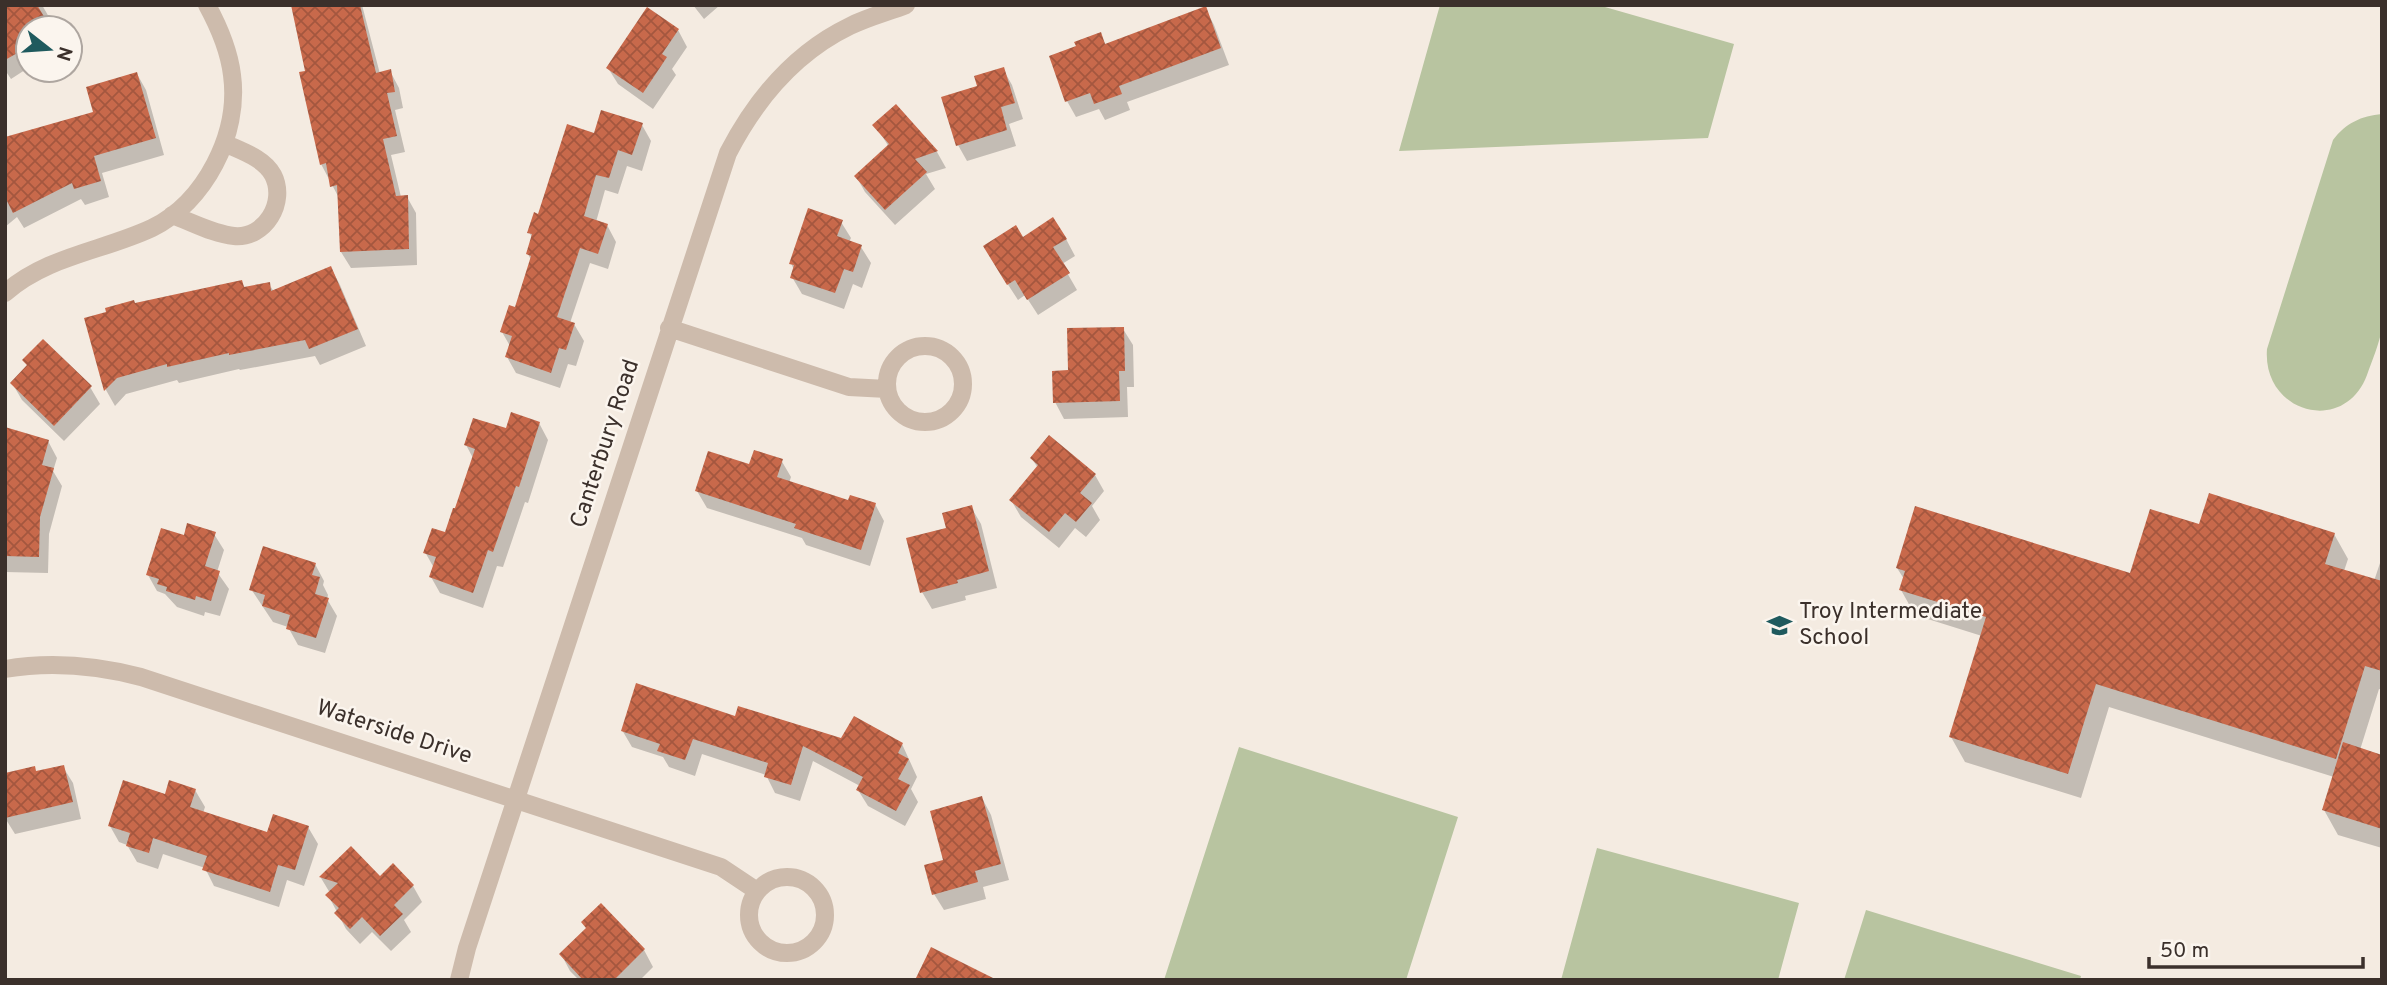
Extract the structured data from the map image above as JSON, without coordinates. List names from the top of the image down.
{
  "streets": {
    "street": ["Canterbury Road", "Waterside Drive"]
  },
  "crossings": [
    ["Canterbury Road", "Waterside Drive"]
  ],
  "places": {
    "school or university": ["Troy Intermediate School"]
  },
  "scale_bar": "50 m",
  "north": "right"
}
